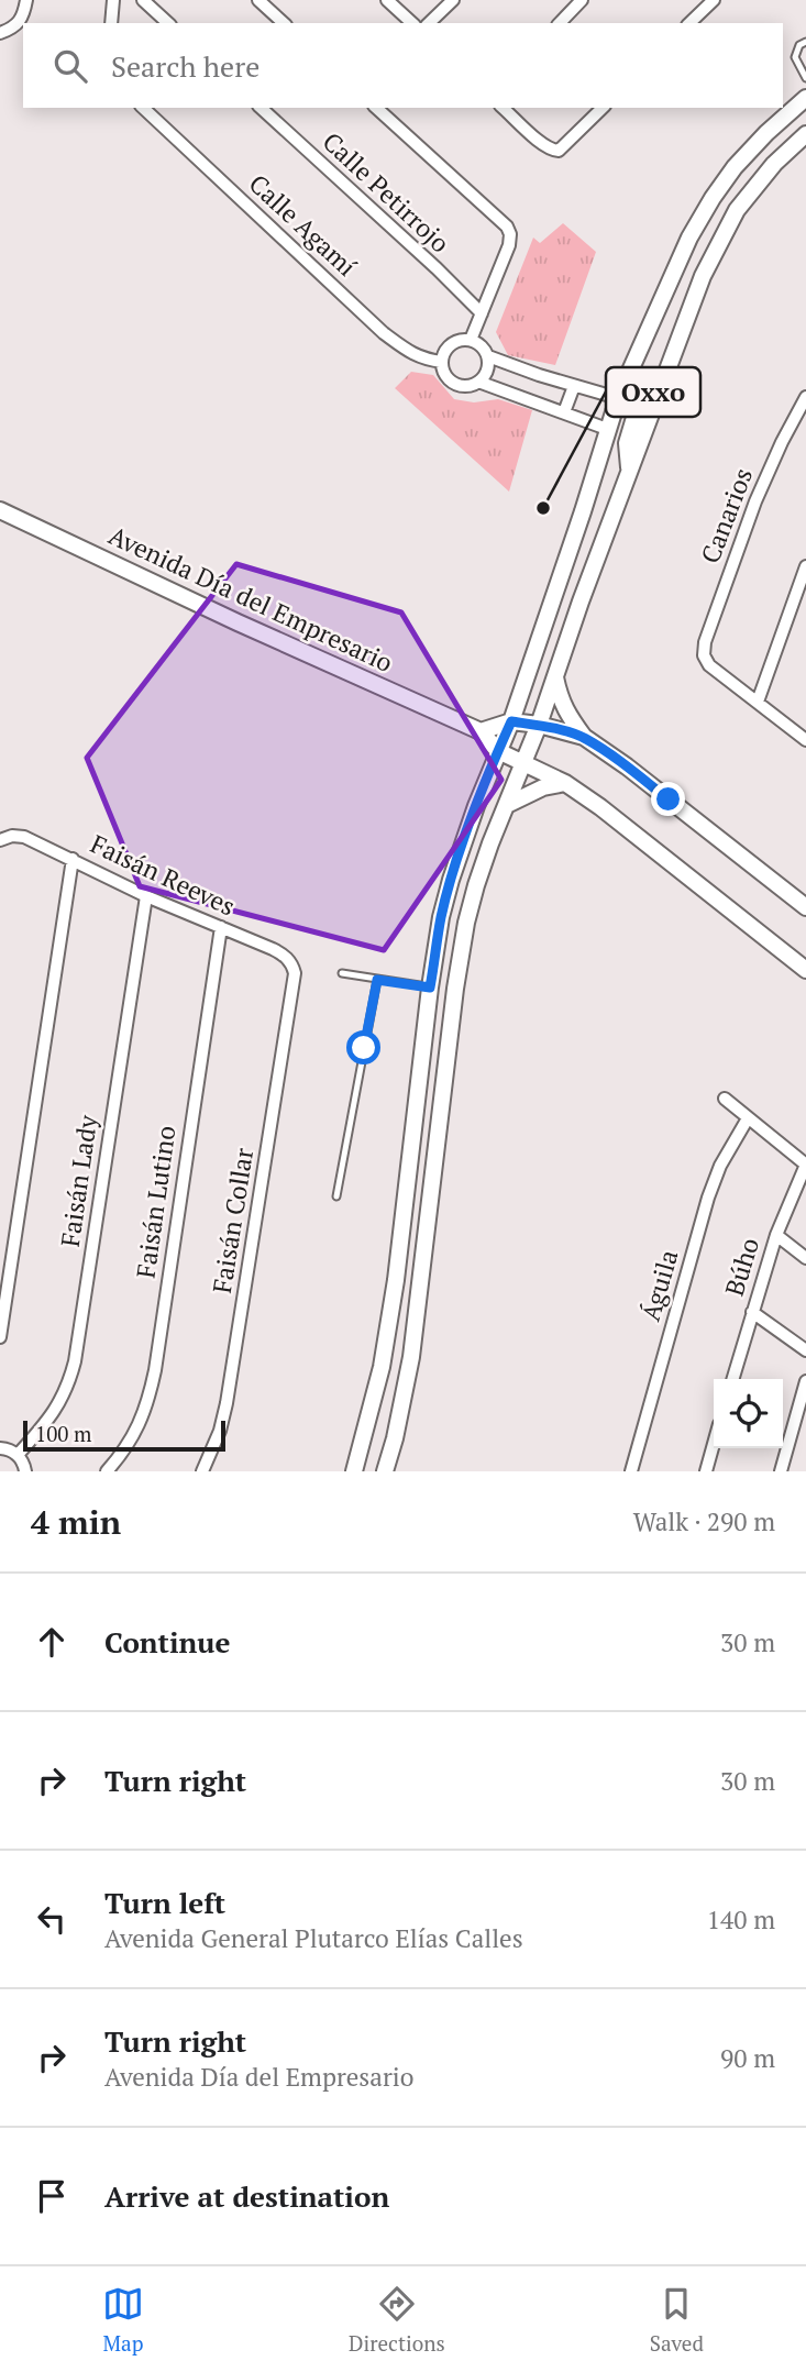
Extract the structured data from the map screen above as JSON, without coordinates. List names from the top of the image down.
{
  "streets": {
    "street": [
      "Calle Petirrojo",
      "Calle Agamí",
      "Canarios",
      "Avenida Día del Empresario",
      "Faisán Reeves",
      "Faisán Lady",
      "Faisán Lutino",
      "Faisán Collar",
      "Búho",
      "Águila"
    ]
  },
  "crossings": [
    ["Faisán Reeves", "Faisán Lady"],
    ["Faisán Reeves", "Faisán Lutino"],
    ["Faisán Reeves", "Faisán Collar"]
  ],
  "places": ["Oxxo"],
  "scale_bar": "100 m",
  "page": {
    "search": "Search here",
    "scale": "100 m",
    "heading": ["4 min", "Walk · 290 m"],
    "list": [
      ["Continue", "30 m"],
      ["Turn right", "30 m"],
      ["Turn left", "Avenida General Plutarco Elías Calles", "140 m"],
      ["Turn right", "Avenida Día del Empresario", "90 m"],
      "Arrive at destination"
    ],
    "nav": ["Map", "Directions", "Saved"]
  }
}
